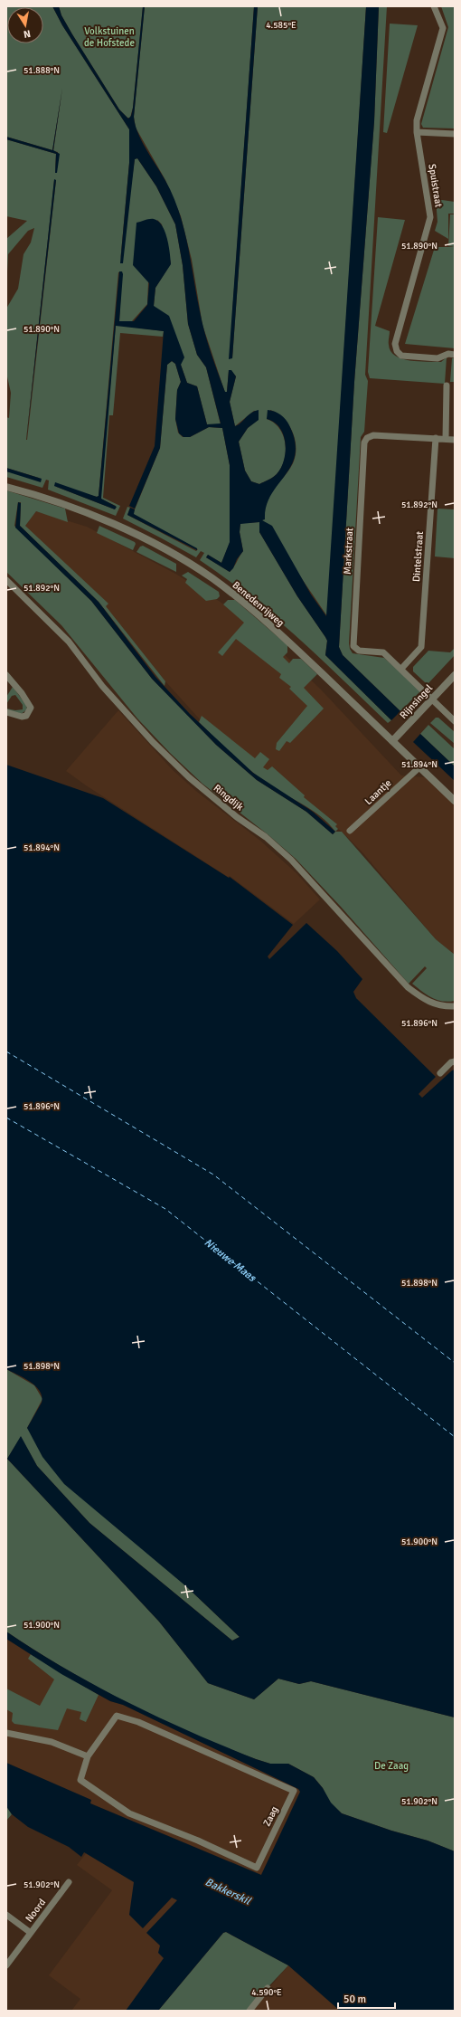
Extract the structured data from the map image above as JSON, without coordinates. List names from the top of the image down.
{
  "streets": {
    "street": [
      "Spuistraat",
      "Markstraat",
      "Dintelstraat",
      "Benedenrijweg",
      "Rijnsingel",
      "Laantje",
      "Ringdijk",
      "Zaag",
      "Noord"
    ]
  },
  "crossings": [
    ["Markstraat", "Dintelstraat"],
    ["Markstraat", "Rijnsingel"],
    ["Benedenrijweg", "Rijnsingel"],
    ["Benedenrijweg", "Laantje"]
  ],
  "water": ["Nieuwe Maas", "Bakkerskil"],
  "parks": ["Volkstuinen de Hofstede", "De Zaag"],
  "scale_bar": "50 m",
  "north": "bottom",
  "coordinates": [
    "4.585°E",
    "51.888°N",
    "51.890°N",
    "51.892°N",
    "51.894°N",
    "51.896°N",
    "51.898°N",
    "51.900°N",
    "51.902°N",
    "4.590°E"
  ]
}
